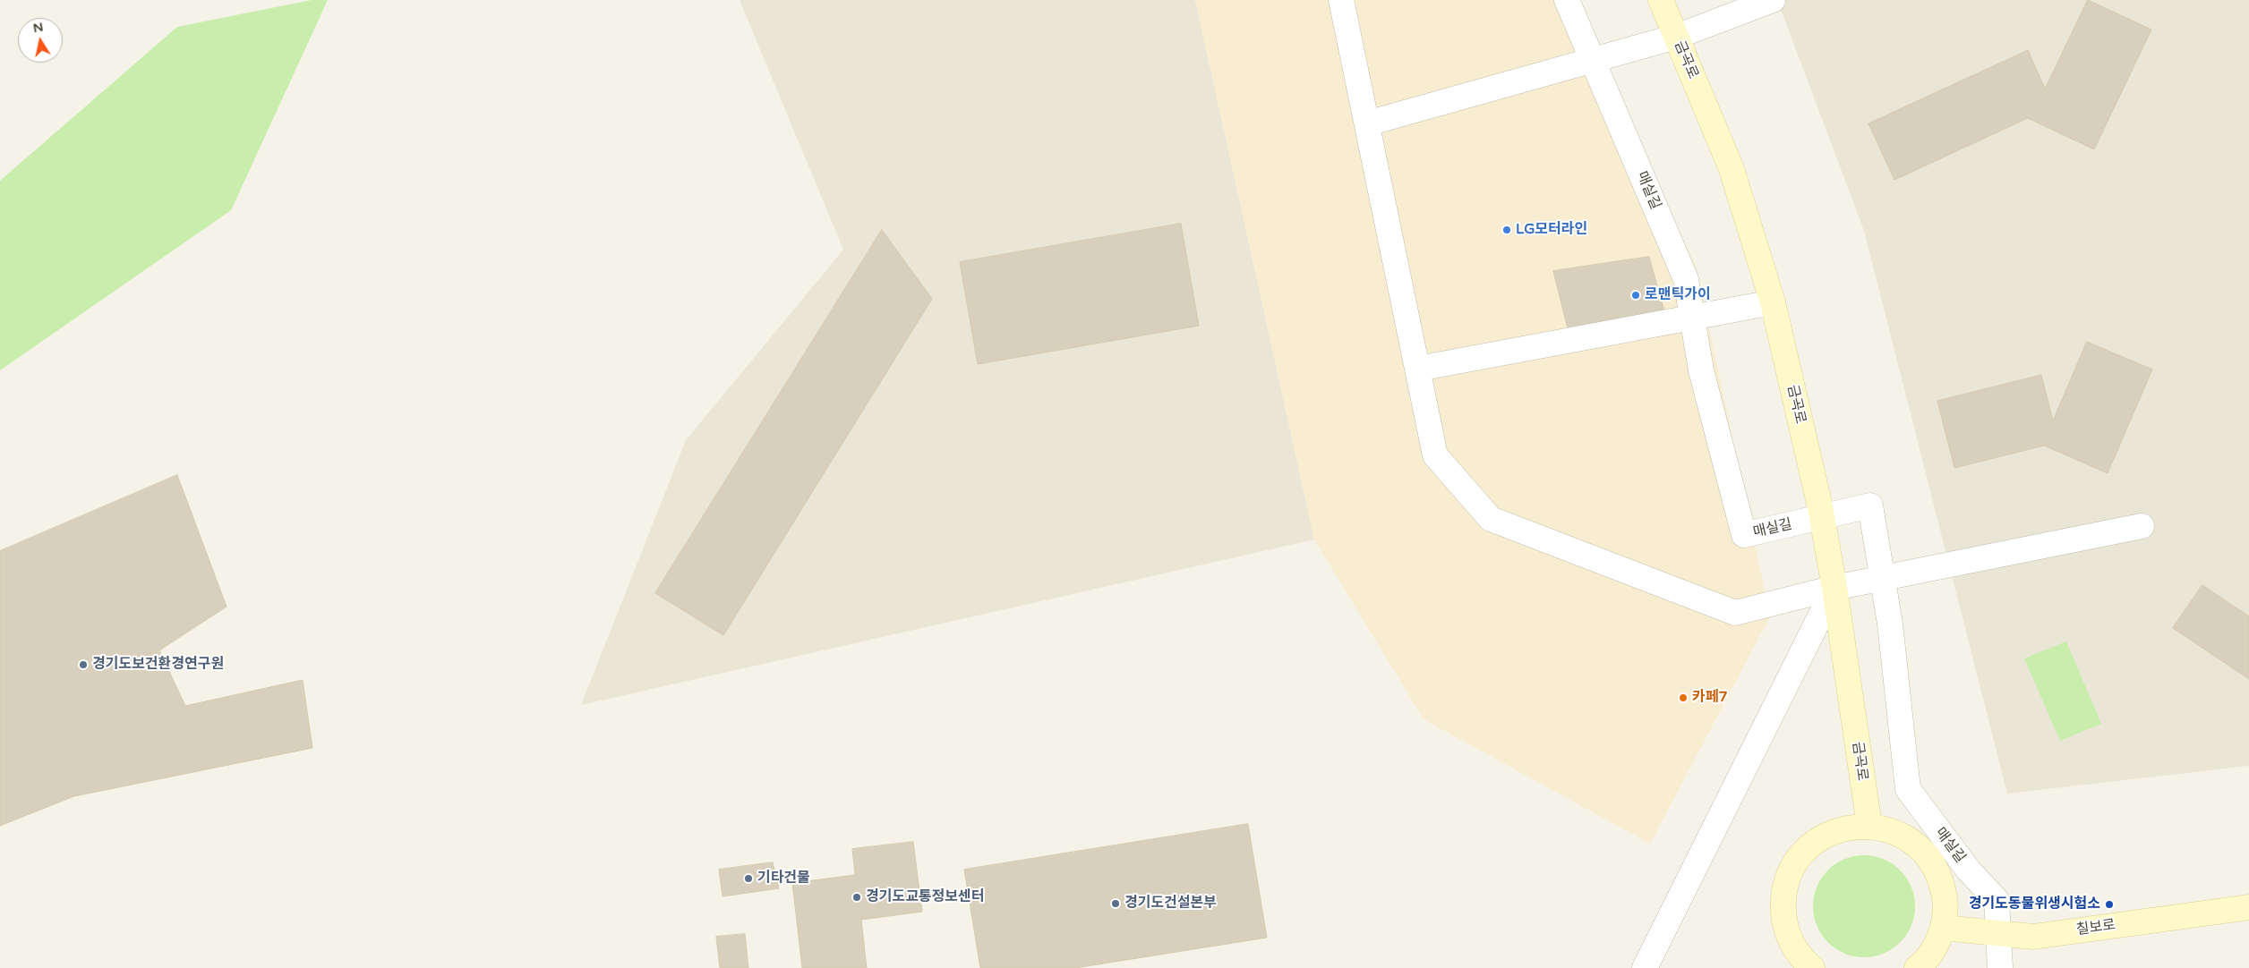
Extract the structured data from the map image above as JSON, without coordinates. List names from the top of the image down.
{
  "streets": {
    "main road": ["금곡로", "칠보로"],
    "street": ["매실길"]
  },
  "crossings": [
    ["금곡로", "매실길"],
    ["매실길", "칠보로"]
  ],
  "places": [
    "LG모터라인",
    "로맨틱가이",
    "경기도보건환경연구원",
    "카페7",
    "기타건물",
    "경기도교통정보센터",
    "경기도건설본부",
    "경기도동물위생시험소"
  ],
  "north": "top"
}
